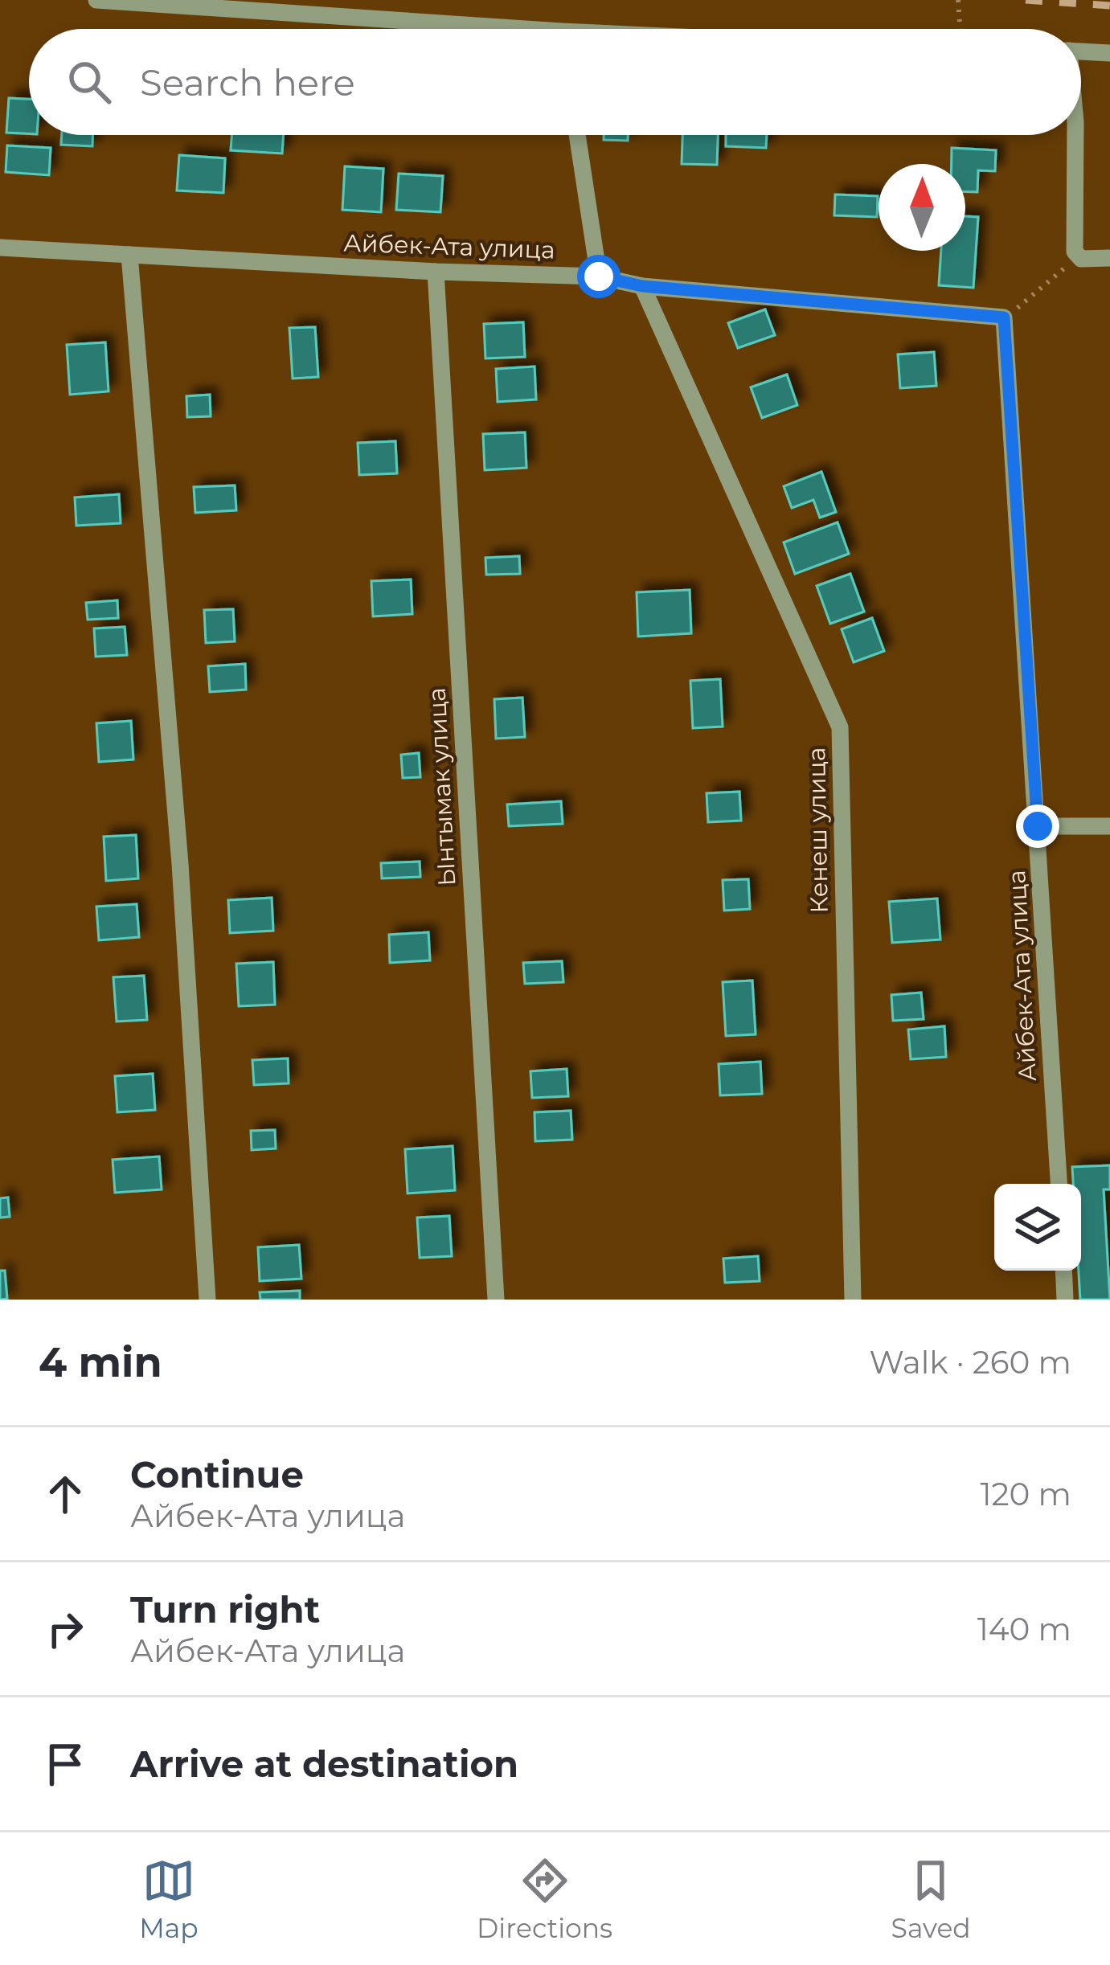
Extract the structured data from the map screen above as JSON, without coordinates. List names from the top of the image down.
{
  "streets": {
    "street": ["Айбек-Ата улица", "Ынтымак улица", "Кенеш улица"]
  },
  "crossings": [
    ["Айбек-Ата улица", "Ынтымак улица"],
    ["Айбек-Ата улица", "Кенеш улица"]
  ],
  "north": "top",
  "page": {
    "search": "Search here",
    "heading": ["4 min", "Walk · 260 m"],
    "list": [
      ["Continue", "Айбек-Ата улица", "120 m"],
      ["Turn right", "Айбек-Ата улица", "140 m"],
      "Arrive at destination"
    ],
    "nav": ["Map", "Directions", "Saved"]
  }
}
